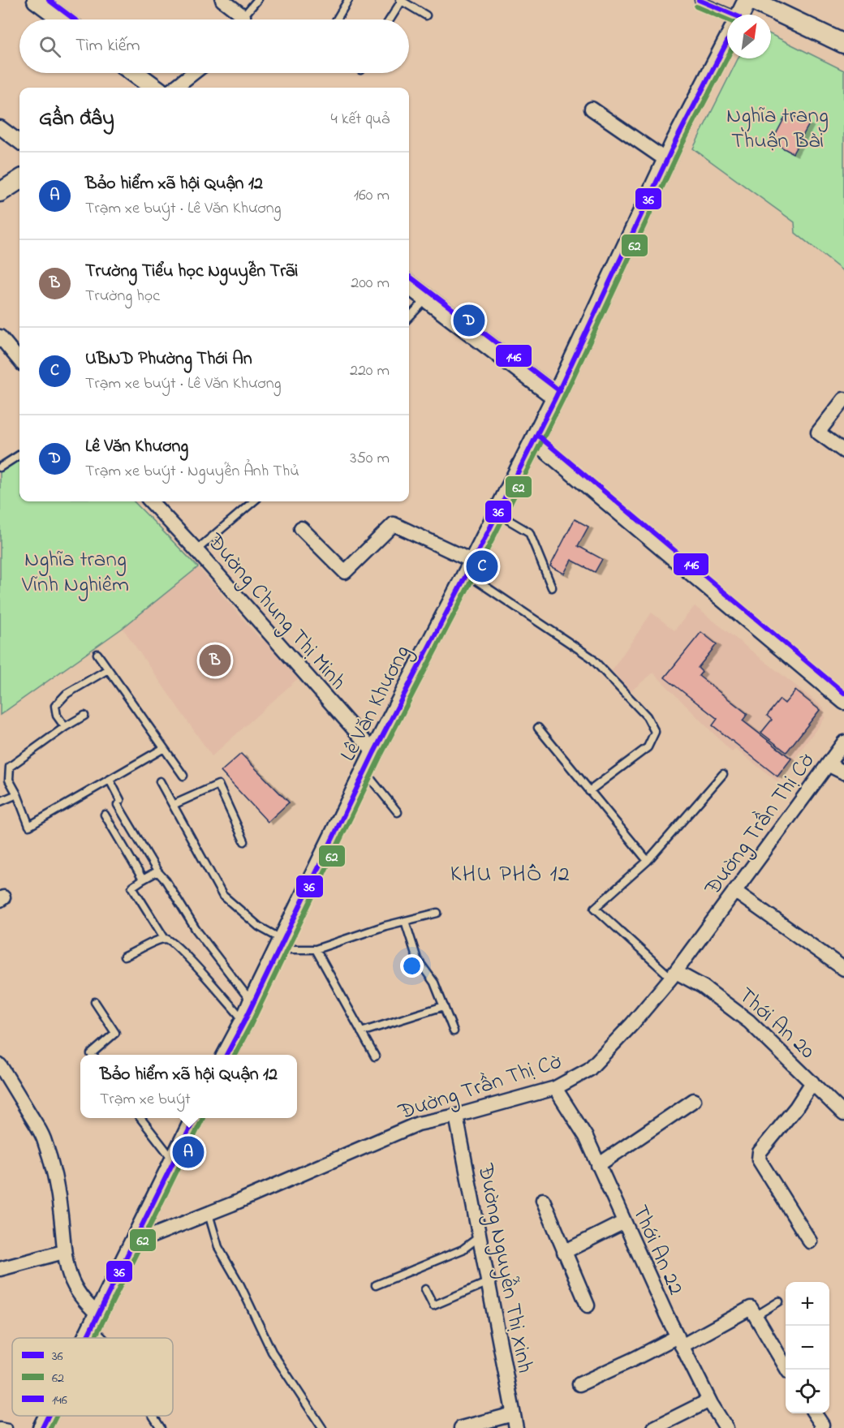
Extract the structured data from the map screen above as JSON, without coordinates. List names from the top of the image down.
{
  "streets": {
    "main road": ["Lê Văn Khương"],
    "street": [
      "Đường Chung Thị Minh",
      "Đường Trần Thị Cờ",
      "Thới An 20",
      "Thới An 22",
      "Đường Nguyễn Thị Xinh"
    ]
  },
  "crossings": [
    ["Đường Chung Thị Minh", "Lê Văn Khương"],
    ["Đường Trần Thị Cờ", "Thới An 20"],
    ["Đường Trần Thị Cờ", "Thới An 22"],
    ["Đường Trần Thị Cờ", "Đường Nguyễn Thị Xinh"]
  ],
  "districts": ["KHU PHỐ 12"],
  "parks": ["Nghĩa trang Thuận Bài", "Nghĩa trang Vĩnh Nghiêm"],
  "lines": ["transit line 36", "transit line 146", "transit line 62"],
  "legend": ["36", "62", "146"],
  "north": "top right",
  "page": {
    "search": "Tìm kiếm",
    "heading": ["Gần đây", "4 kết quả"],
    "list": [
      {
        "mark": "A",
        "name": "Bảo hiểm xã hội Quận 12",
        "note": "Trạm xe buýt · Lê Văn Khương",
        "value": "160 m"
      },
      {
        "mark": "B",
        "name": "Trường Tiểu học Nguyễn Trãi",
        "note": "Trường học",
        "value": "200 m"
      },
      {
        "mark": "C",
        "name": "UBND Phường Thới An",
        "note": "Trạm xe buýt · Lê Văn Khương",
        "value": "220 m"
      },
      {
        "mark": "D",
        "name": "Lê Văn Khương",
        "note": "Trạm xe buýt · Nguyễn Ảnh Thủ",
        "value": "350 m"
      }
    ],
    "pins": [
      "D",
      "C",
      "B",
      "A"
    ],
    "popup": ["Bảo hiểm xã hội Quận 12", "Trạm xe buýt"],
    "map_buttons": ["+", "−"]
  }
}
